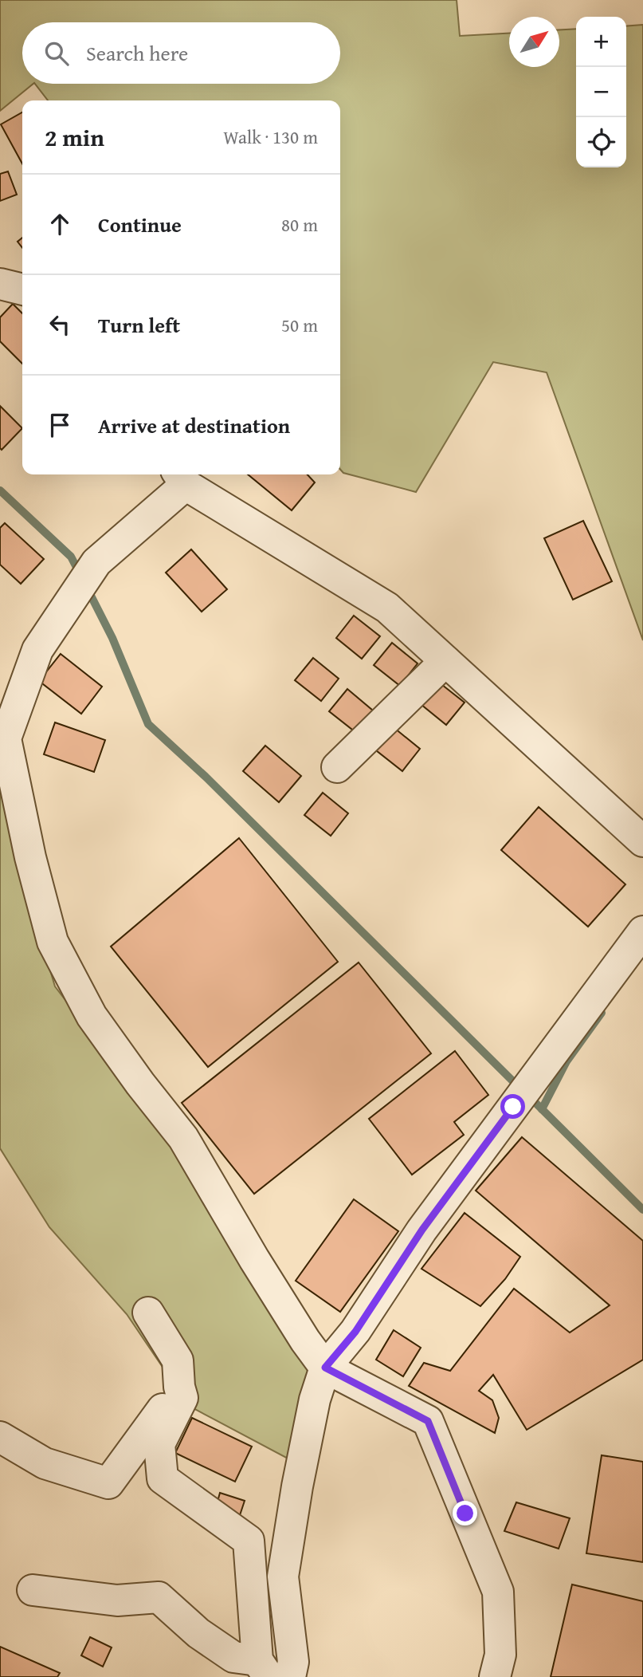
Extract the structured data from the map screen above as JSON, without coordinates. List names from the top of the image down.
{
  "north": "top right",
  "page": {
    "map_buttons": ["+", "−"],
    "search": "Search here",
    "heading": ["2 min", "Walk · 130 m"],
    "list": [
      ["Continue", "80 m"],
      ["Turn left", "50 m"],
      "Arrive at destination"
    ]
  }
}
